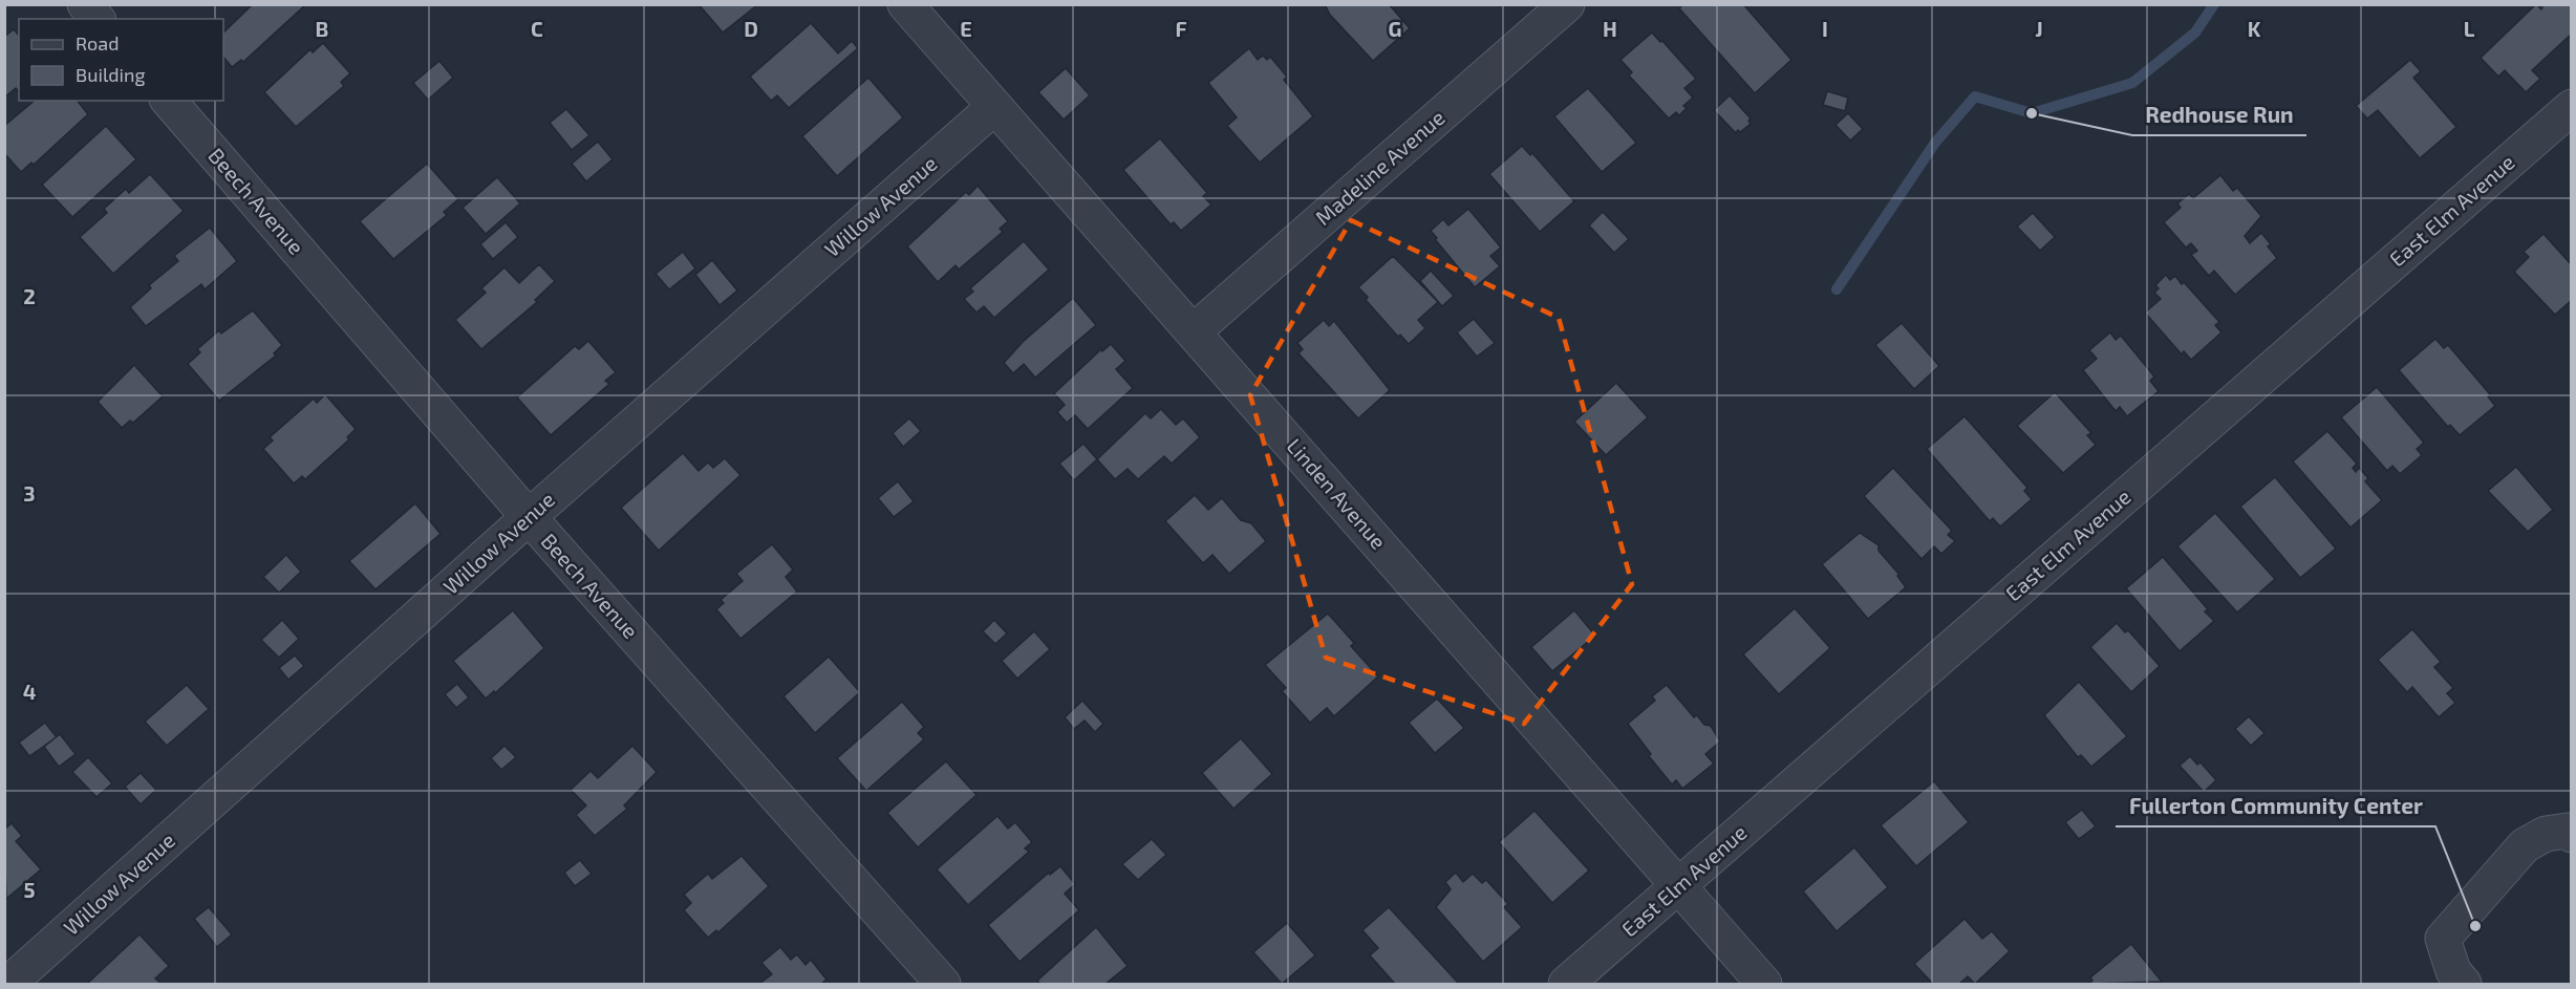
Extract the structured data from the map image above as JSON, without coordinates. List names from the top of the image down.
{
  "streets": {
    "street": [
      "Madeline Avenue",
      "Beech Avenue",
      "Willow Avenue",
      "East Elm Avenue",
      "Linden Avenue"
    ]
  },
  "crossings": [
    ["Madeline Avenue", "Linden Avenue"],
    ["Beech Avenue", "Willow Avenue"],
    ["Willow Avenue", "Linden Avenue"],
    ["East Elm Avenue", "Linden Avenue"]
  ],
  "places": ["Redhouse Run", "Fullerton Community Center"],
  "legend": ["Road", "Building"],
  "grid": {
    "columns": [
      "B",
      "C",
      "D",
      "E",
      "F",
      "G",
      "H",
      "I",
      "J",
      "K",
      "L"
    ],
    "rows": [
      "2",
      "3",
      "4",
      "5"
    ]
  }
}
